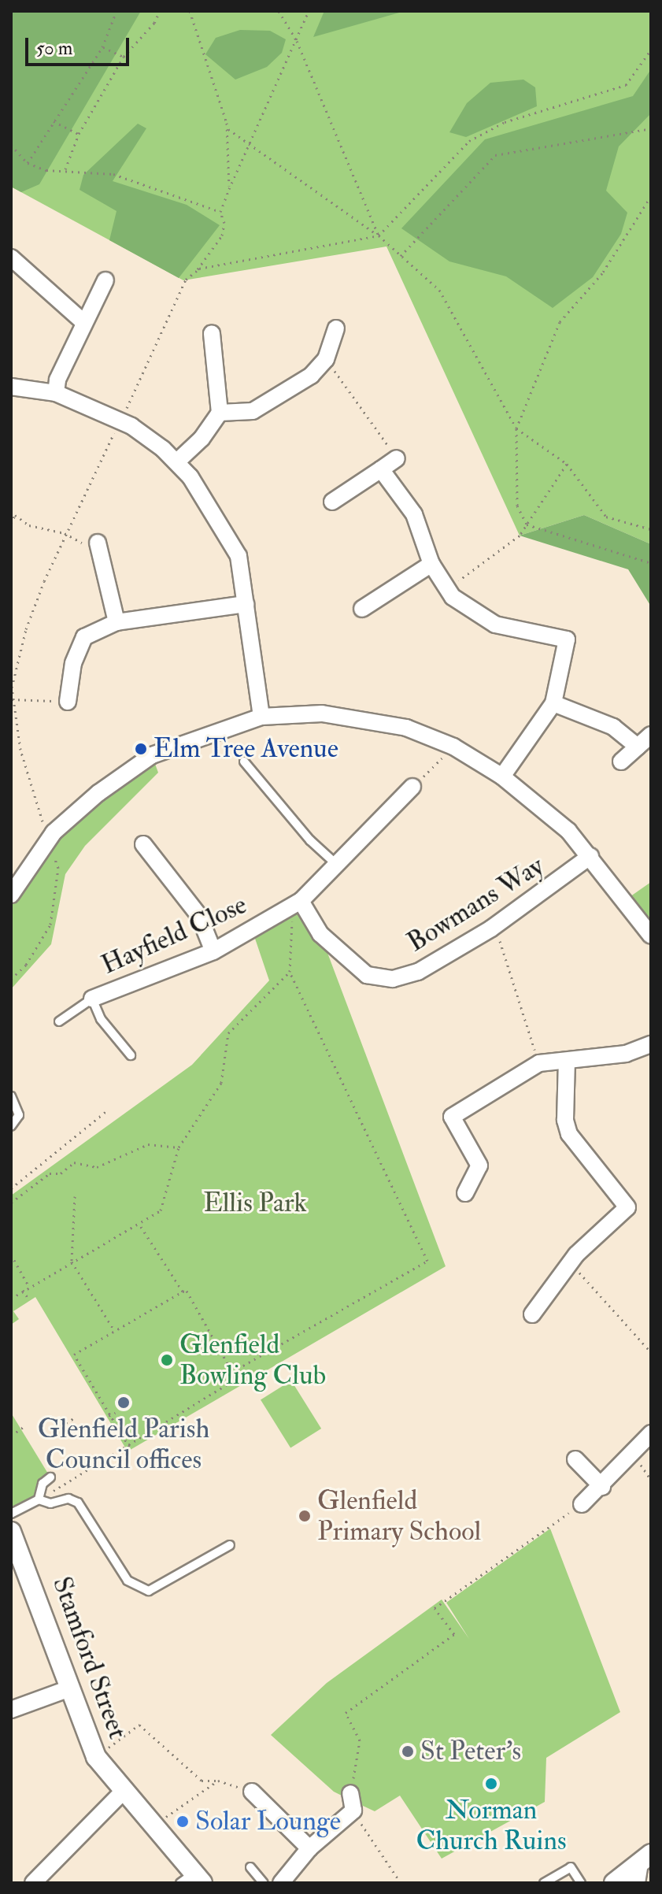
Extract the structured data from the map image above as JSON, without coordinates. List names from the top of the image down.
{
  "streets": {
    "street": ["Bowmans Way", "Hayfield Close", "Stamford Street"]
  },
  "crossings": [
    ["Bowmans Way", "Hayfield Close"]
  ],
  "parks": ["Ellis Park"],
  "places": [
    "Elm Tree Avenue",
    "Glenfield Bowling Club",
    "Glenfield Parish Council offices",
    "Glenfield Primary School",
    "St Peter's",
    "Norman Church Ruins",
    "Solar Lounge"
  ],
  "scale_bar": "50 m"
}
